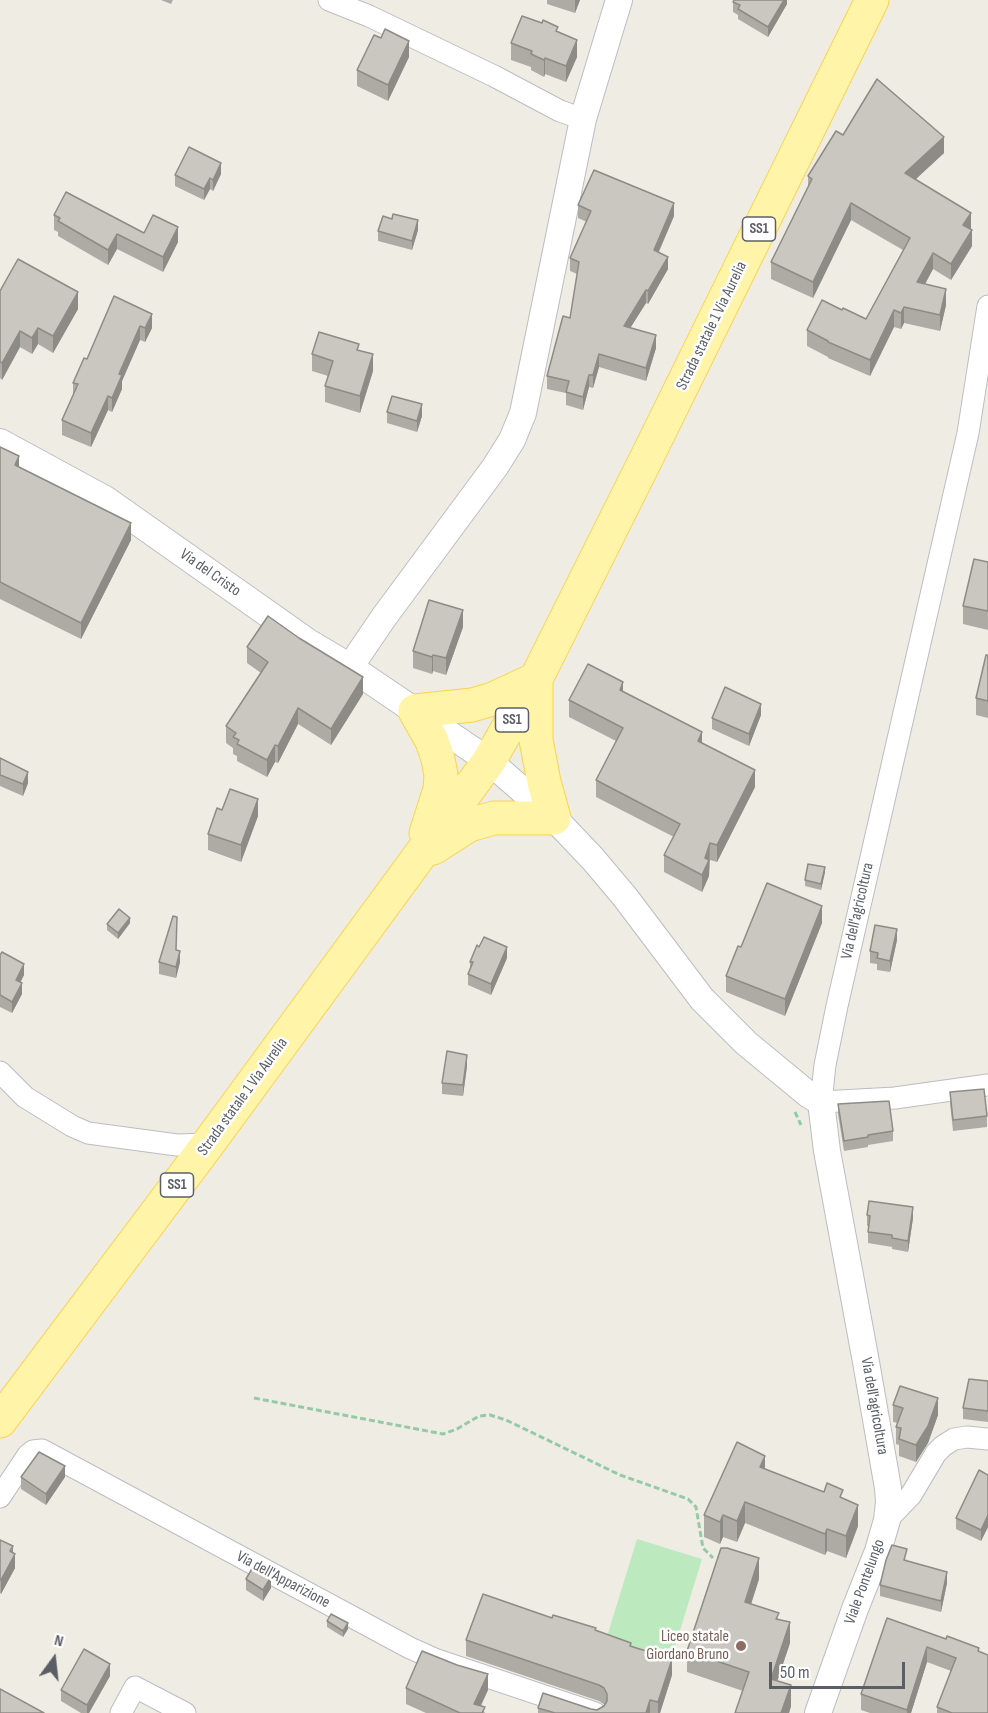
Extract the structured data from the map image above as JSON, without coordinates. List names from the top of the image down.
{
  "streets": {
    "main road": ["SS1", "Strada statale 1 Via Aurelia"],
    "street": [
      "Via del Cristo",
      "Via dell'agricoltura",
      "Via dell'Apparizione",
      "Viale Pontelungo"
    ]
  },
  "crossings": [
    ["SS1", "Strada statale 1 Via Aurelia"],
    ["SS1", "Via del Cristo"],
    ["Via del Cristo", "Via dell'agricoltura"],
    ["Via dell'agricoltura", "Viale Pontelungo"]
  ],
  "places": ["Liceo statale Giordano Bruno"],
  "scale_bar": "50 m",
  "north": "top"
}
